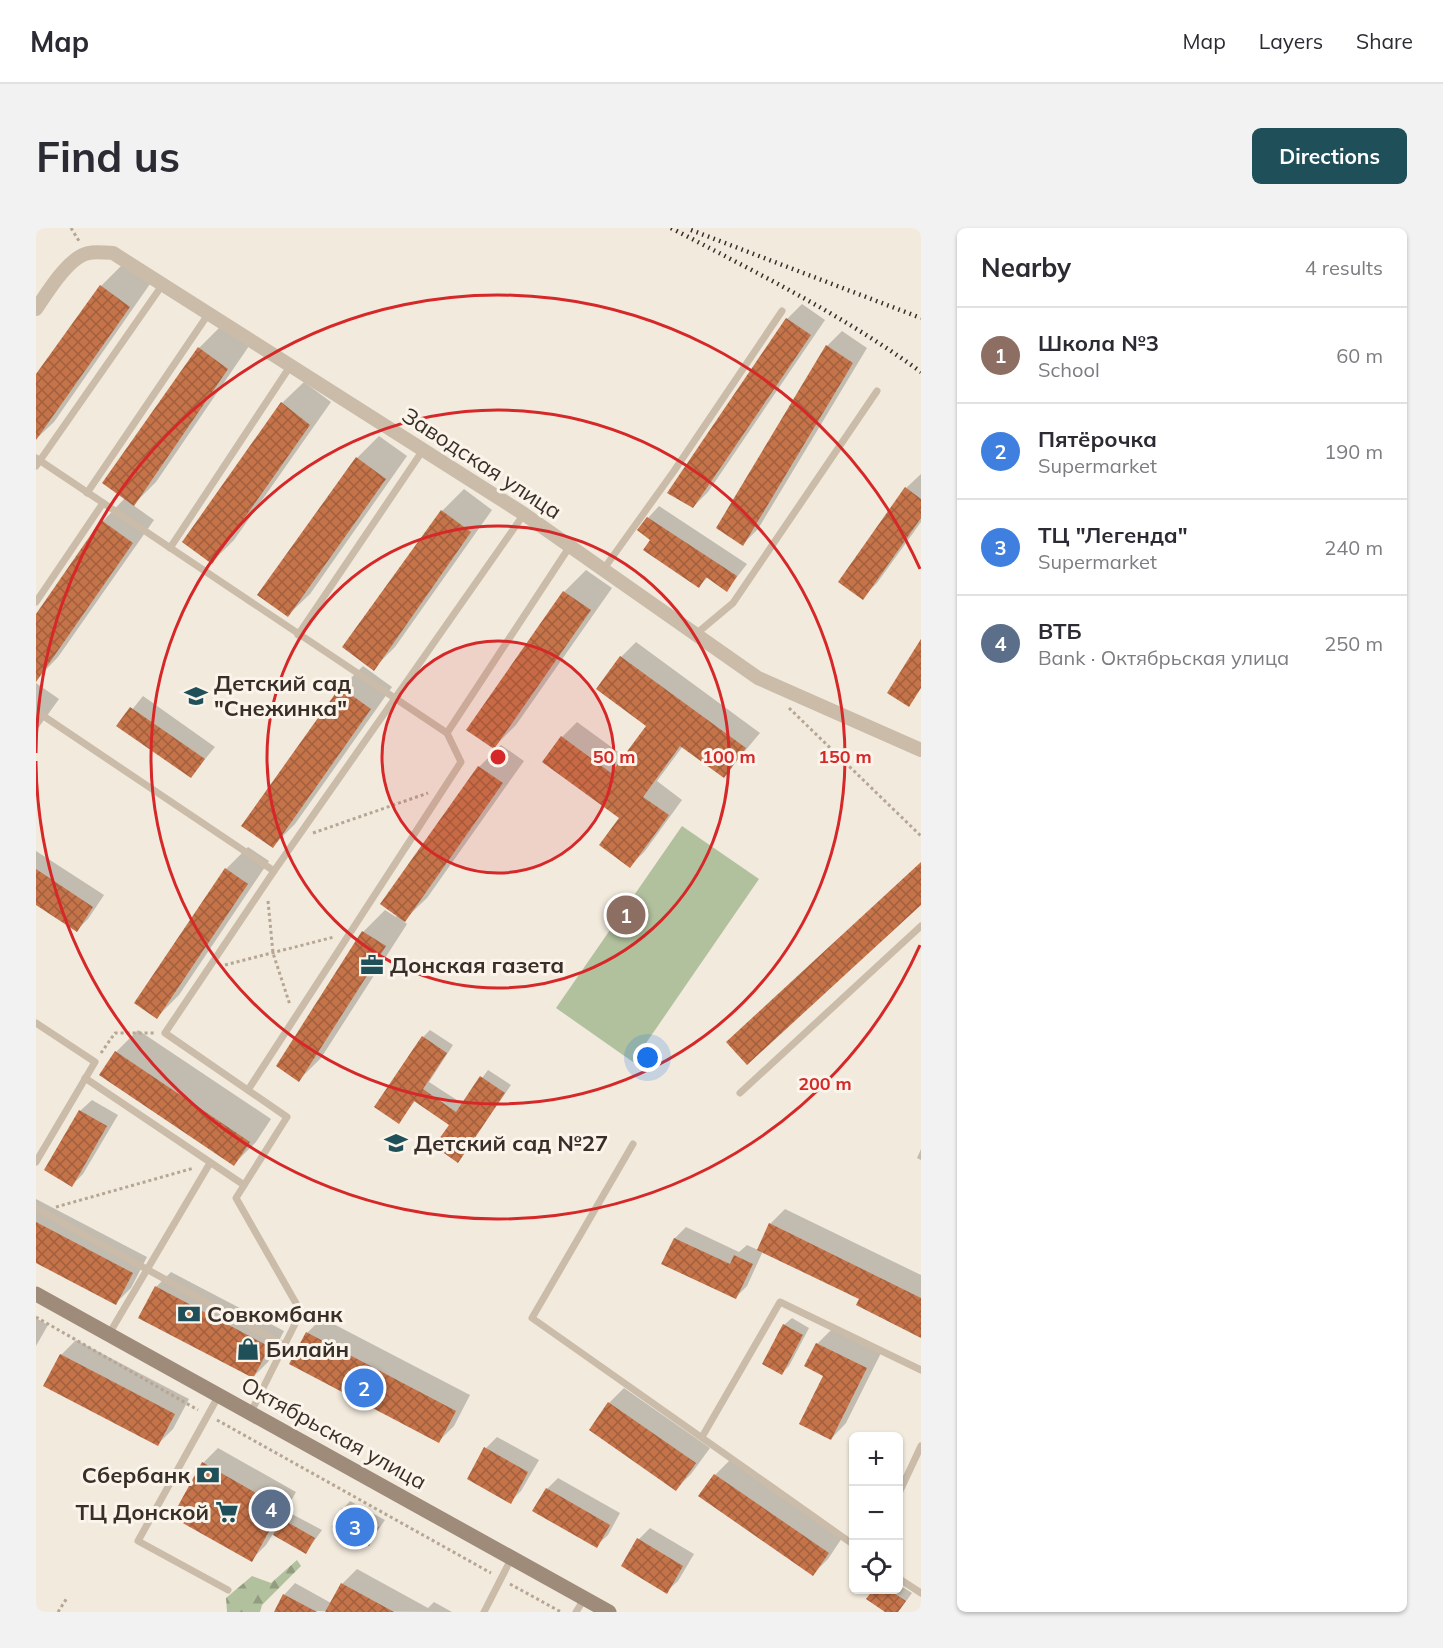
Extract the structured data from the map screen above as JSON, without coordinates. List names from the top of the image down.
{
  "streets": {
    "main road": ["Октябрьская улица"],
    "street": ["Заводская улица"]
  },
  "places": {
    "school or university": ["Детский сад \"Снежинка\"", "Детский сад №27"],
    "office": ["Донская газета"],
    "bank": ["Совкомбанк", "Сбербанк"],
    "shop": ["Билайн"],
    "supermarket": ["ТЦ Донской"]
  },
  "page": {
    "header": "Map",
    "nav": ["Map", "Layers", "Share"],
    "buttons": "Directions",
    "title": "Find us",
    "heading": ["Nearby", "4 results"],
    "list": [
      {
        "mark": "1",
        "name": "Школа №3",
        "note": "School",
        "value": "60 m"
      },
      {
        "mark": "2",
        "name": "Пятёрочка",
        "note": "Supermarket",
        "value": "190 m"
      },
      {
        "mark": "3",
        "name": "ТЦ \"Легенда\"",
        "note": "Supermarket",
        "value": "240 m"
      },
      {
        "mark": "4",
        "name": "ВТБ",
        "note": "Bank · Октябрьская улица",
        "value": "250 m"
      }
    ],
    "pins": [
      "1",
      "2",
      "4",
      "3"
    ],
    "map_buttons": ["+", "−"]
  },
  "rings": [
    "50 m",
    "100 m",
    "150 m",
    "200 m"
  ]
}
